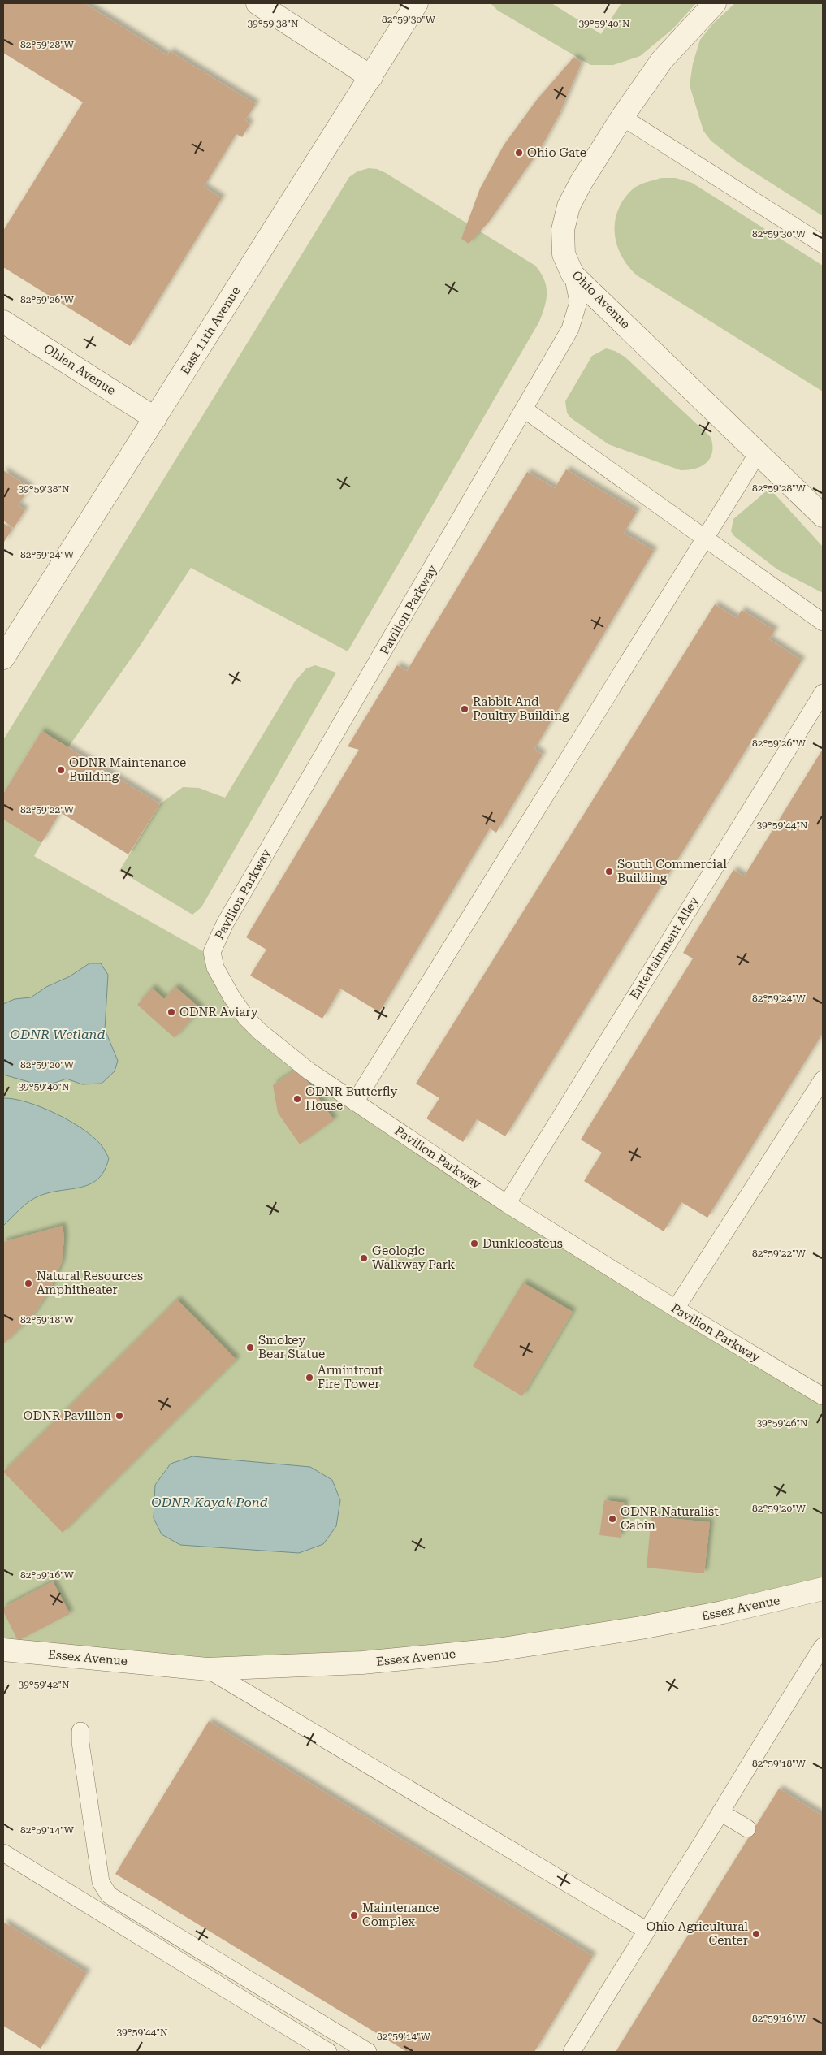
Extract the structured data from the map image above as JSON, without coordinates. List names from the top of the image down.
{
  "streets": {
    "street": [
      "Ohio Avenue",
      "East 11th Avenue",
      "Ohlen Avenue",
      "Essex Avenue"
    ],
    "lane": ["Pavilion Parkway", "Entertainment Alley"]
  },
  "crossings": [
    ["Ohio Avenue", "Pavilion Parkway"],
    ["East 11th Avenue", "Ohlen Avenue"],
    ["Pavilion Parkway", "Entertainment Alley"]
  ],
  "water": ["ODNR Wetland", "ODNR Kayak Pond"],
  "places": [
    "Ohio Gate",
    "Rabbit And Poultry Building",
    "ODNR Maintenance Building",
    "South Commercial Building",
    "ODNR Aviary",
    "ODNR Butterfly House",
    "Dunkleosteus",
    "Geologic Walkway Park",
    "Natural Resources Amphitheater",
    "Smokey Bear Statue",
    "Armintrout Fire Tower",
    "ODNR Pavilion",
    "ODNR Naturalist Cabin",
    "Maintenance Complex",
    "Ohio Agricultural Center"
  ],
  "coordinates": [
    "82°59'30\"W",
    "39°59'38\"N",
    "39°59'40\"N",
    "82°59'28\"W",
    "82°59'26\"W",
    "82°59'24\"W",
    "82°59'22\"W",
    "39°59'44\"N",
    "82°59'20\"W",
    "82°59'18\"W",
    "39°59'46\"N",
    "82°59'16\"W",
    "39°59'42\"N",
    "82°59'14\"W"
  ]
}
